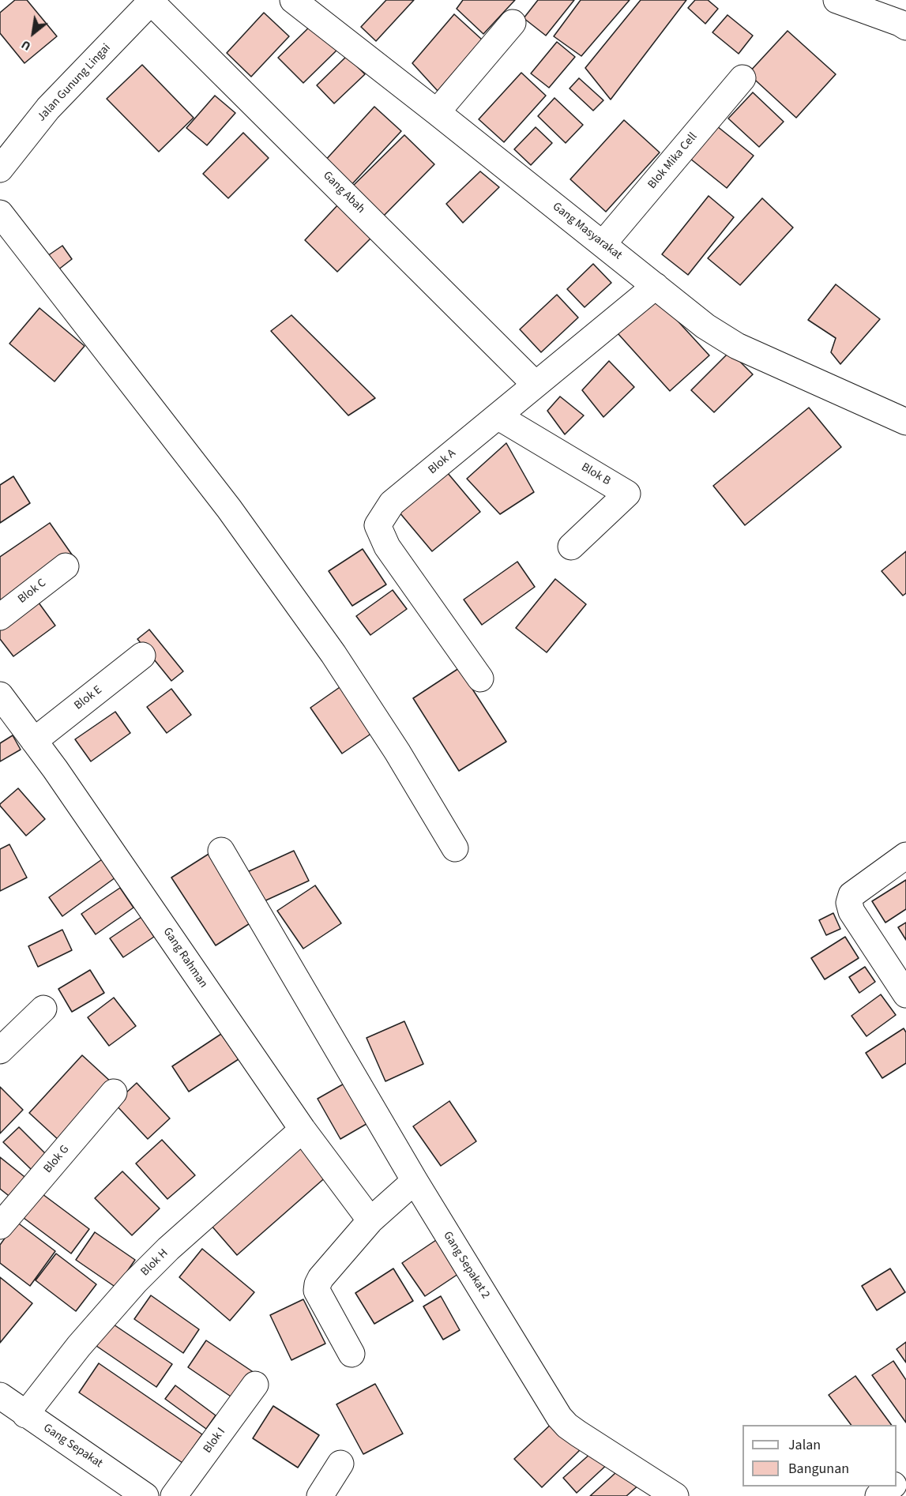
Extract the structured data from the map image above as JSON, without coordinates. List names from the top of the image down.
{
  "streets": {
    "street": [
      "Jalan Gunung Lingai",
      "Blok Mika Cell",
      "Gang Abah",
      "Gang Masyarakat",
      "Blok A",
      "Blok B",
      "Blok C",
      "Blok E",
      "Gang Rahman",
      "Blok G",
      "Blok H",
      "Gang Sepakat 2",
      "Blok I",
      "Gang Sepakat"
    ]
  },
  "crossings": [
    ["Jalan Gunung Lingai", "Gang Abah"],
    ["Blok Mika Cell", "Gang Masyarakat"],
    ["Gang Abah", "Blok A"],
    ["Gang Masyarakat", "Blok A"],
    ["Blok A", "Blok B"],
    ["Blok E", "Gang Rahman"],
    ["Gang Rahman", "Blok H"],
    ["Blok H", "Gang Sepakat"]
  ],
  "legend": ["Jalan", "Bangunan"],
  "north": "bottom left"
}
